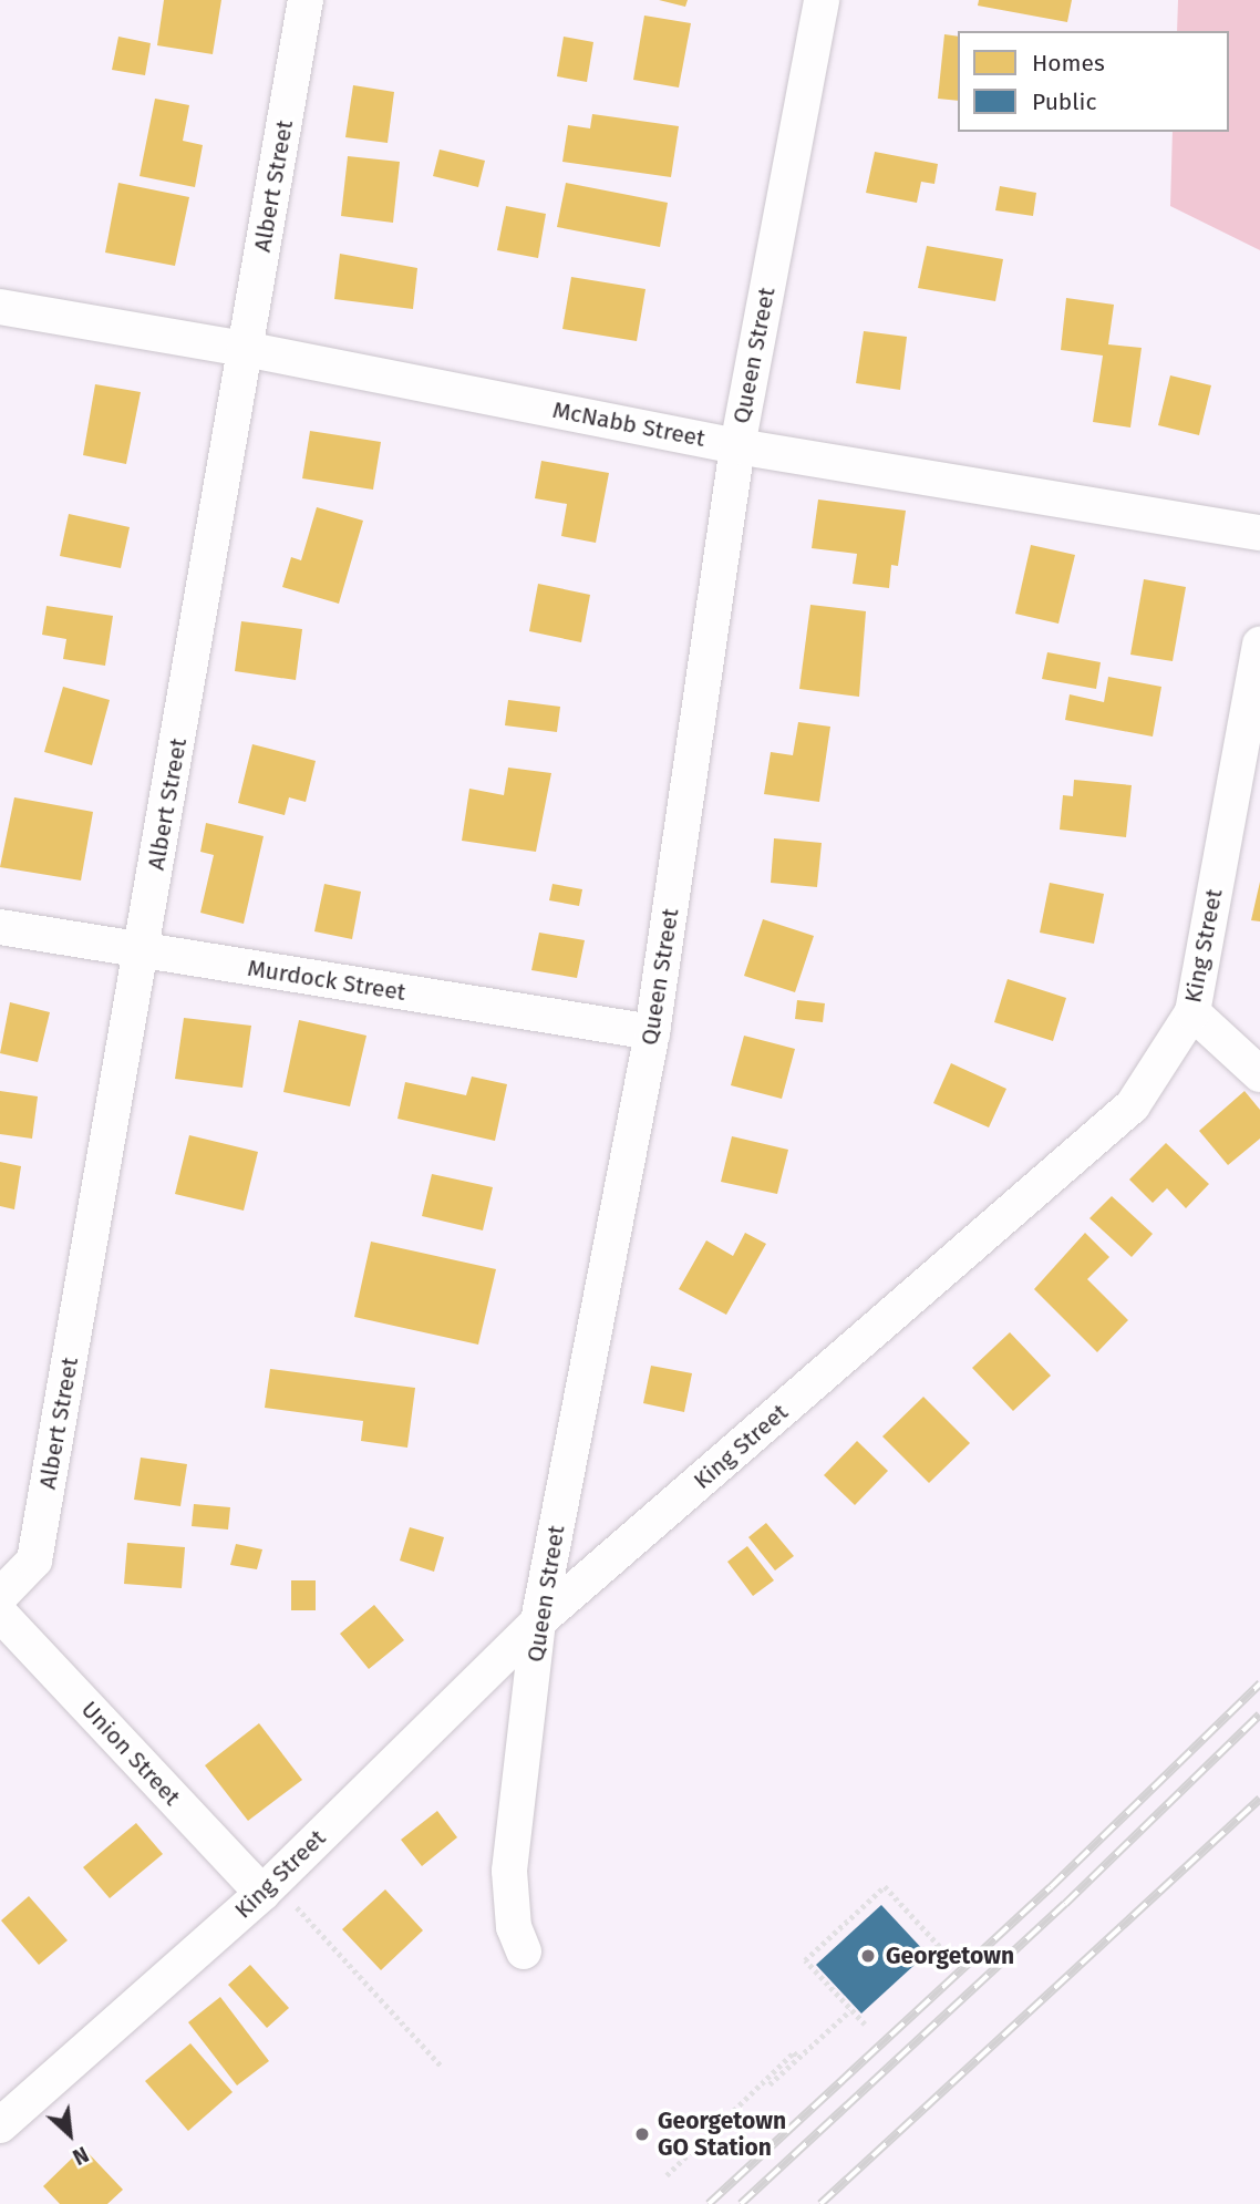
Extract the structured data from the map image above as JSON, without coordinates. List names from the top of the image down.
{
  "streets": {
    "street": [
      "Albert Street",
      "Queen Street",
      "McNabb Street",
      "King Street",
      "Murdock Street",
      "Union Street"
    ]
  },
  "crossings": [
    ["Albert Street", "McNabb Street"],
    ["Albert Street", "Murdock Street"],
    ["Queen Street", "McNabb Street"],
    ["Queen Street", "King Street"],
    ["Queen Street", "Murdock Street"],
    ["King Street", "Union Street"]
  ],
  "places": ["Georgetown", "Georgetown GO Station"],
  "legend": ["Homes", "Public"],
  "north": "bottom right"
}
